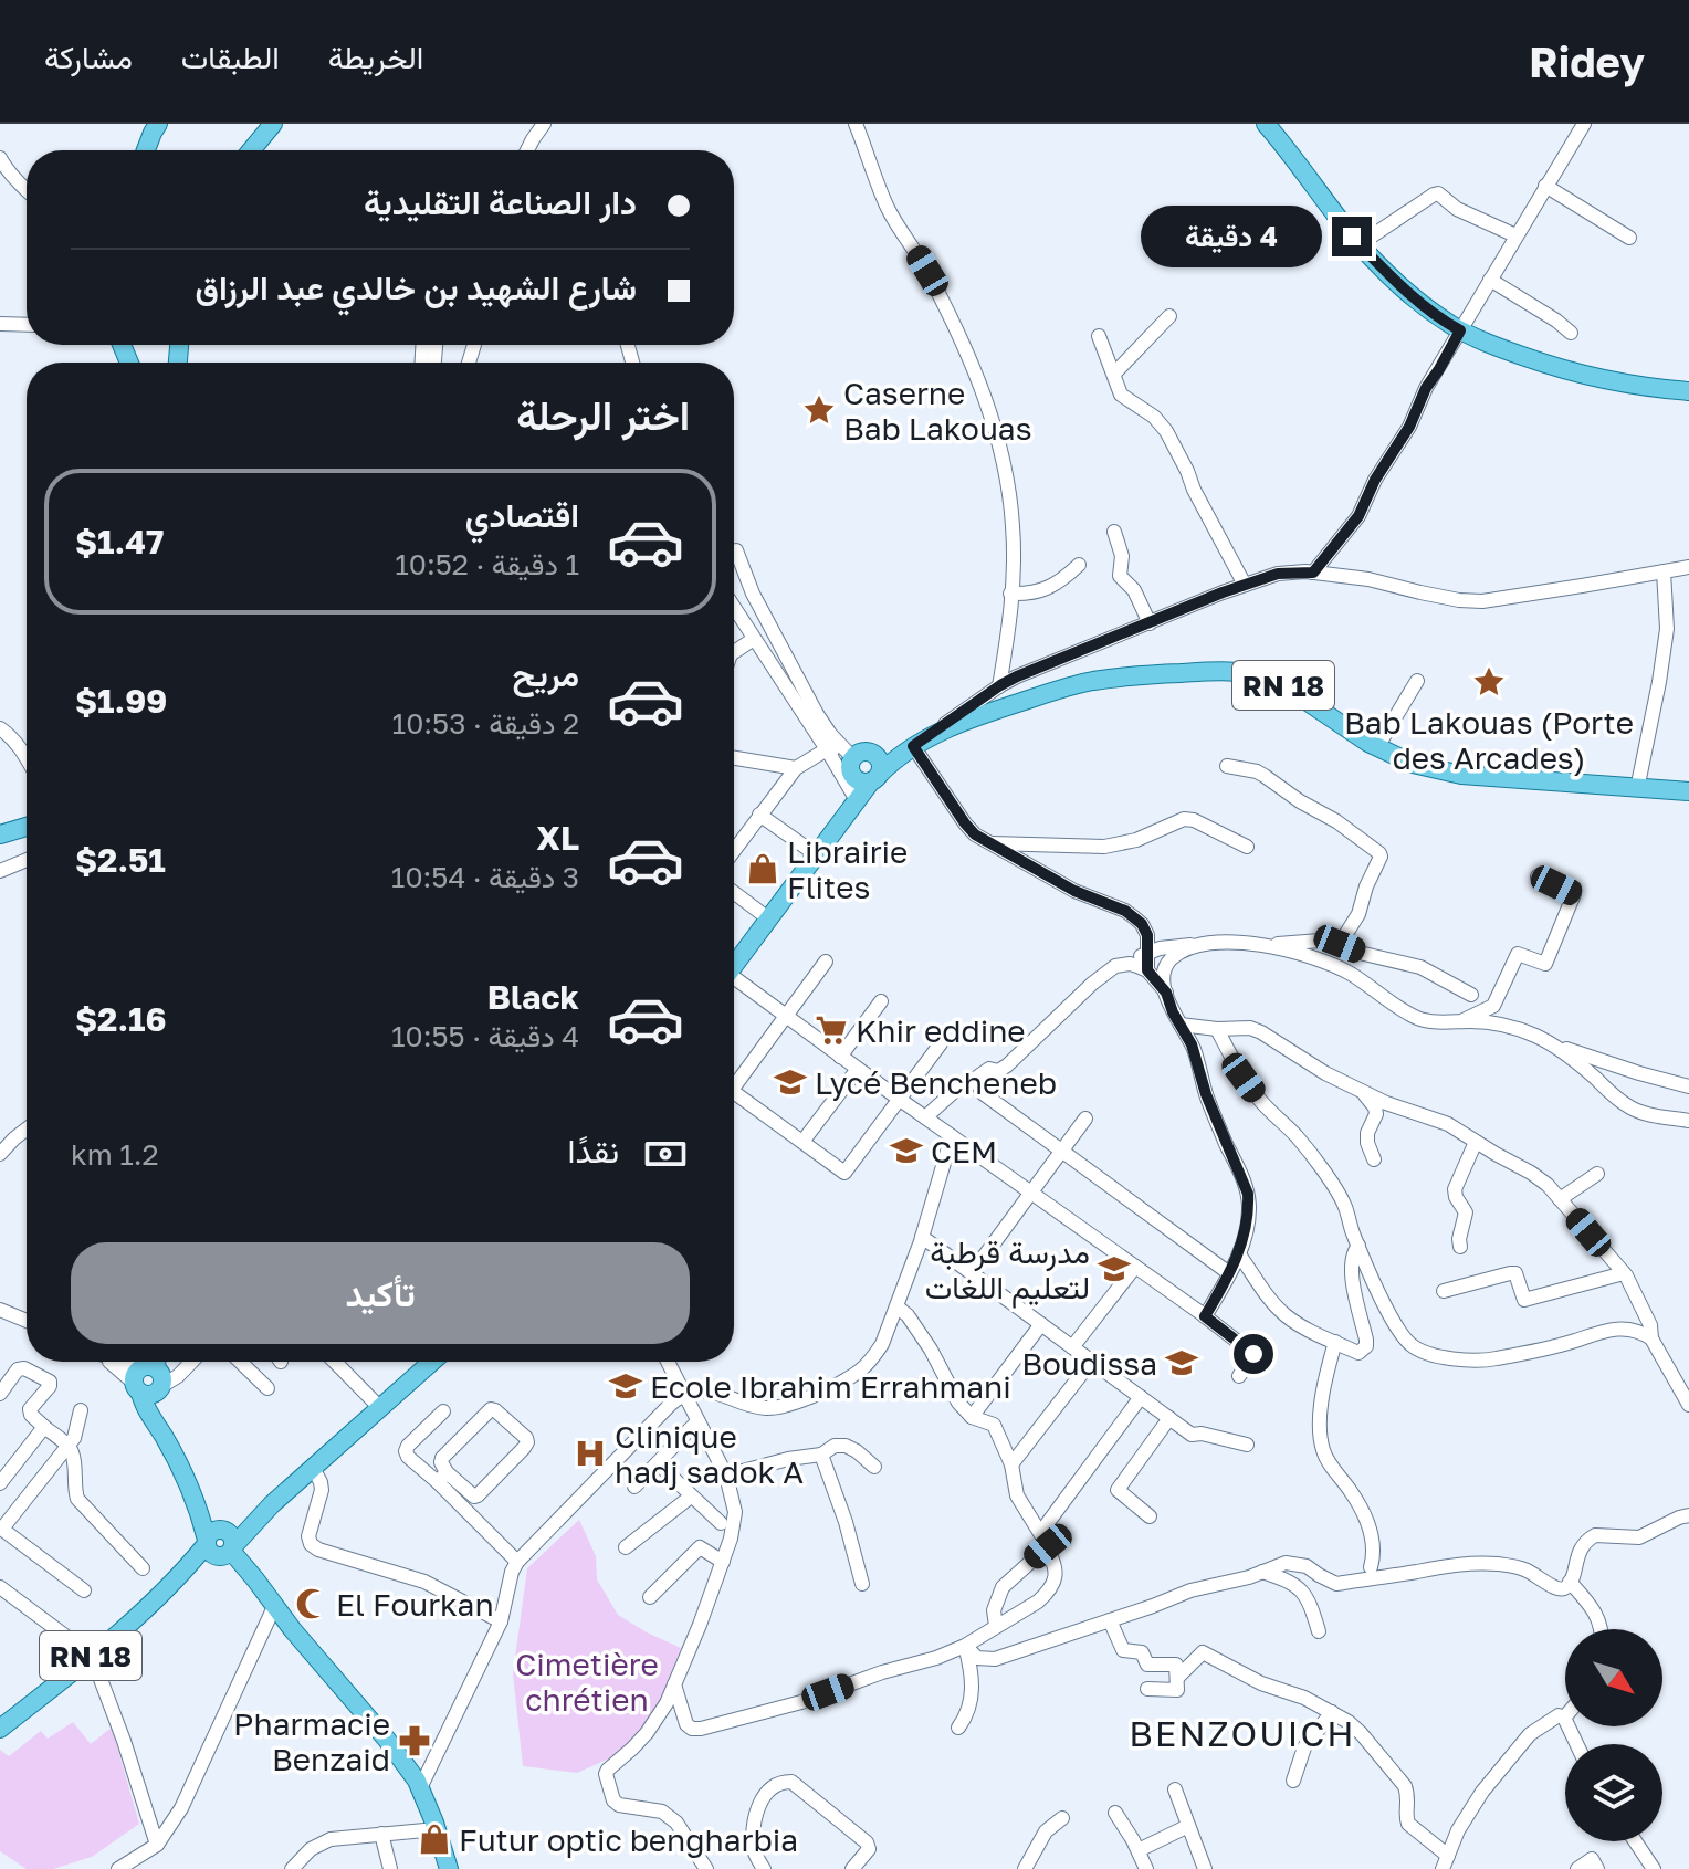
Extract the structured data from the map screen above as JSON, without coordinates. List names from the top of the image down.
{
  "streets": {
    "main road": ["RN 18"]
  },
  "districts": ["BENZOUICH"],
  "parks": ["Cimetière chrétien"],
  "places": {
    "place": ["Caserne Bab Lakouas", "Bab Lakouas (Porte des Arcades)"],
    "shop": ["Librairie Flites", "Futur optic bengharbia"],
    "supermarket": ["Khir eddine"],
    "school or university": [
      "Lycé Bencheneb",
      "CEM",
      "مدرسة قرطبة لتعليم اللغات",
      "Boudissa",
      "Ecole Ibrahim Errahmani"
    ],
    "hospital": ["Clinique hadj sadok A"],
    "mosque": ["El Fourkan"],
    "pharmacy": ["Pharmacie Benzaid"]
  },
  "north": "bottom right",
  "page": {
    "header": "Ridey",
    "nav": ["الخريطة", "الطبقات", "مشاركة"],
    "banner": ["دار الصناعة التقليدية", "شارع الشهيد بن خالدي عبد الرزاق"],
    "bubble": "4 دقيقة",
    "heading": "اختر الرحلة",
    "list": [
      {
        "name": "اقتصادي",
        "note": "1 دقيقة · 10:52",
        "value": "$1.47"
      },
      {
        "name": "مريح",
        "note": "2 دقيقة · 10:53",
        "value": "$1.99"
      },
      {
        "name": "XL",
        "note": "3 دقيقة · 10:54",
        "value": "$2.51"
      },
      {
        "name": "Black",
        "note": "4 دقيقة · 10:55",
        "value": "$2.16"
      }
    ],
    "pay": ["نقدًا", "1.2 km"],
    "buttons": "تأكيد"
  }
}
